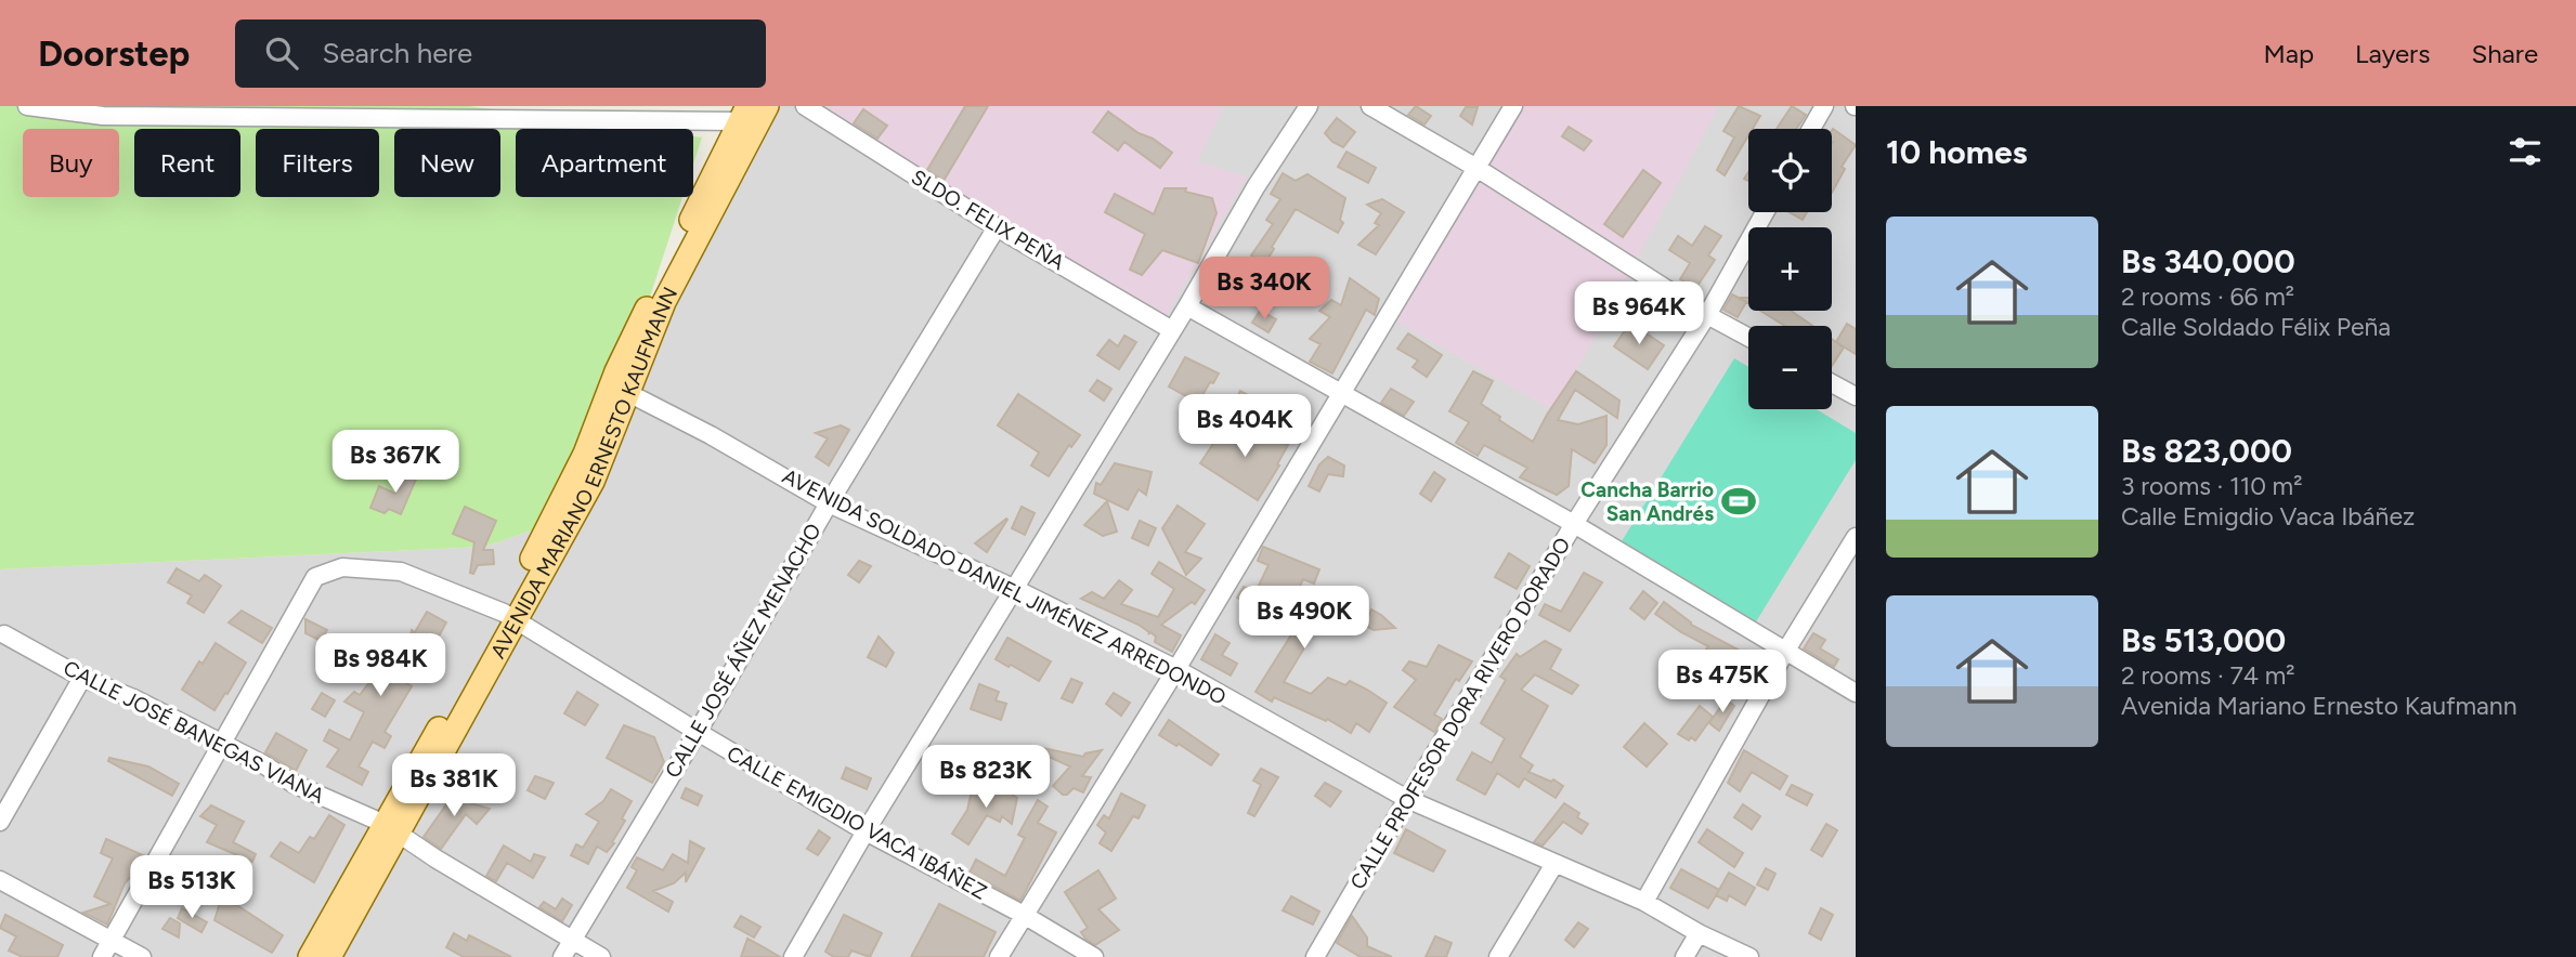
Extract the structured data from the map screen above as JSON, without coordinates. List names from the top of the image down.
{
  "streets": {
    "main road": ["AVENIDA MARIANO ERNESTO KAUFMANN"],
    "street": [
      "SLDO. FELIX PEÑA",
      "AVENIDA SOLDADO DANIEL JIMÉNEZ ARREDONDO",
      "CALLE JOSÉ ÁÑEZ MENACHO",
      "CALLE PROFESOR DORA RIVERO DORADO",
      "CALLE JOSÉ BANEGAS VIANA",
      "CALLE EMIGDIO VACA IBÁÑEZ"
    ]
  },
  "crossings": [
    ["SLDO. FELIX PEÑA", "CALLE JOSÉ ÁÑEZ MENACHO"],
    ["AVENIDA MARIANO ERNESTO KAUFMANN", "AVENIDA SOLDADO DANIEL JIMÉNEZ ARREDONDO"],
    ["AVENIDA MARIANO ERNESTO KAUFMANN", "CALLE JOSÉ BANEGAS VIANA"],
    ["AVENIDA MARIANO ERNESTO KAUFMANN", "CALLE EMIGDIO VACA IBÁÑEZ"],
    ["AVENIDA SOLDADO DANIEL JIMÉNEZ ARREDONDO", "CALLE JOSÉ ÁÑEZ MENACHO"],
    ["AVENIDA SOLDADO DANIEL JIMÉNEZ ARREDONDO", "CALLE PROFESOR DORA RIVERO DORADO"],
    ["CALLE JOSÉ ÁÑEZ MENACHO", "CALLE JOSÉ BANEGAS VIANA"],
    ["CALLE JOSÉ ÁÑEZ MENACHO", "CALLE EMIGDIO VACA IBÁÑEZ"],
    ["CALLE JOSÉ BANEGAS VIANA", "CALLE EMIGDIO VACA IBÁÑEZ"]
  ],
  "places": {
    "sports": ["Cancha Barrio San Andrés"]
  },
  "page": {
    "header": "Doorstep",
    "search": "Search here",
    "nav": ["Map", "Layers", "Share"],
    "heading": "10 homes",
    "map_buttons": ["+", "−"],
    "chip": [
      "Buy",
      "Rent",
      "Filters",
      "New",
      "Apartment"
    ],
    "list": [
      {
        "name": "Bs 340,000",
        "note": "2 rooms · 66 m² · Calle Soldado Félix Peña"
      },
      {
        "name": "Bs 823,000",
        "note": "3 rooms · 110 m² · Calle Emigdio Vaca Ibáñez"
      },
      {
        "name": "Bs 513,000",
        "note": "2 rooms · 74 m² · Avenida Mariano Ernesto Kaufmann"
      }
    ],
    "price": [
      "Bs 340K",
      "Bs 964K",
      "Bs 404K",
      "Bs 367K",
      "Bs 490K",
      "Bs 984K",
      "Bs 475K",
      "Bs 823K",
      "Bs 381K",
      "Bs 513K"
    ]
  }
}
